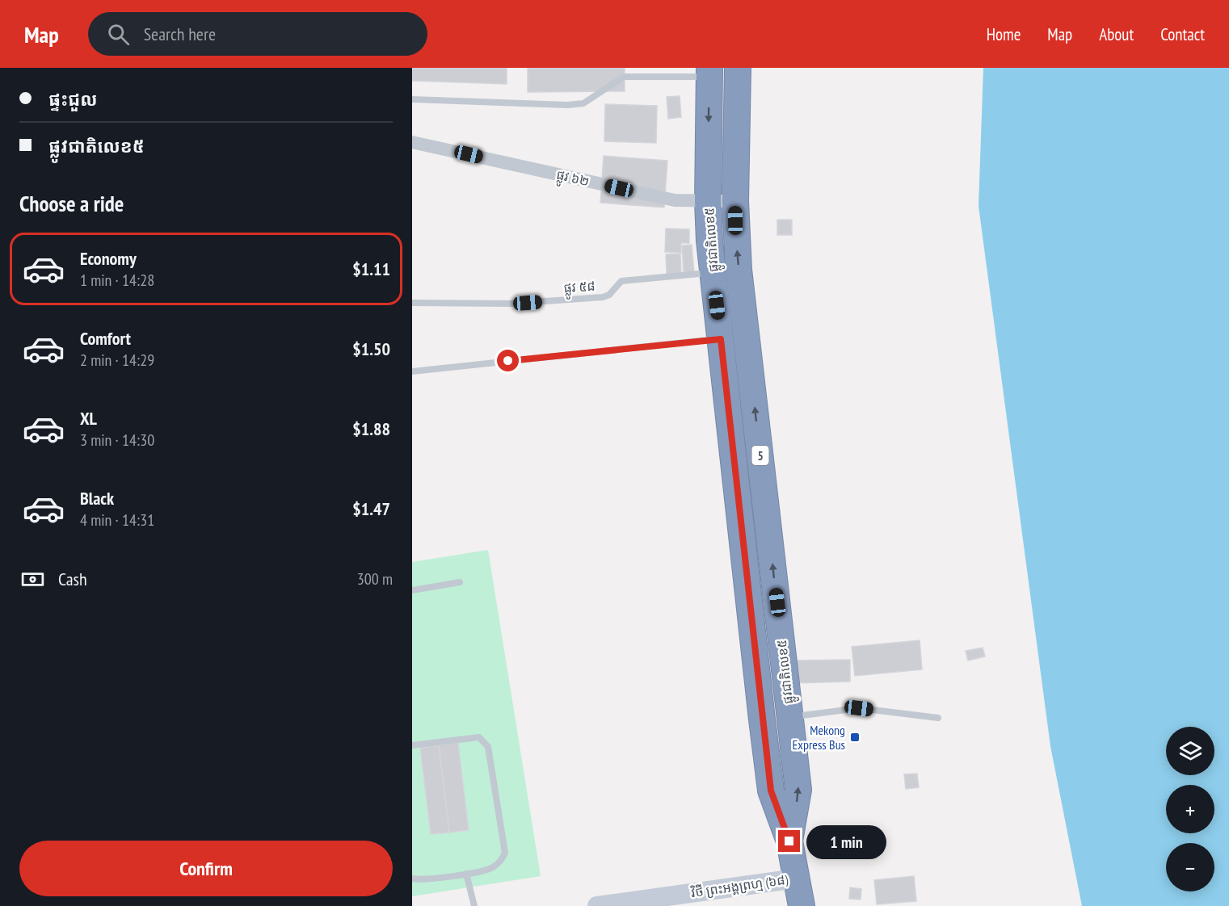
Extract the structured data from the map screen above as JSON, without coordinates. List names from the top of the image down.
{
  "streets": {
    "highway": ["ផ្លូវជាតិលេខ៥", "5"],
    "street": ["ផ្លូវ ៦២", "វិថី ព្រះអង្គព្រហ្ម (៦៨)"],
    "lane": ["ផ្លូវ ៥៨"]
  },
  "crossings": [
    ["ផ្លូវ ៦២", "ផ្លូវជាតិលេខ៥"],
    ["ផ្លូវជាតិលេខ៥", "ផ្លូវ ៥៨"],
    ["ផ្លូវជាតិលេខ៥", "វិថី ព្រះអង្គព្រហ្ម (៦៨)"]
  ],
  "places": {
    "transit": ["Mekong Express Bus"]
  },
  "page": {
    "header": "Map",
    "search": "Search here",
    "nav": [
      "Home",
      "Map",
      "About",
      "Contact"
    ],
    "banner": ["ផ្ទះជួល", "ផ្លូវជាតិលេខ៥"],
    "heading": "Choose a ride",
    "list": [
      {
        "name": "Economy",
        "note": "1 min · 14:28",
        "value": "$1.11"
      },
      {
        "name": "Comfort",
        "note": "2 min · 14:29",
        "value": "$1.50"
      },
      {
        "name": "XL",
        "note": "3 min · 14:30",
        "value": "$1.88"
      },
      {
        "name": "Black",
        "note": "4 min · 14:31",
        "value": "$1.47"
      }
    ],
    "pay": ["Cash", "300 m"],
    "map_buttons": ["+", "−"],
    "bubble": "1 min",
    "buttons": "Confirm"
  }
}
